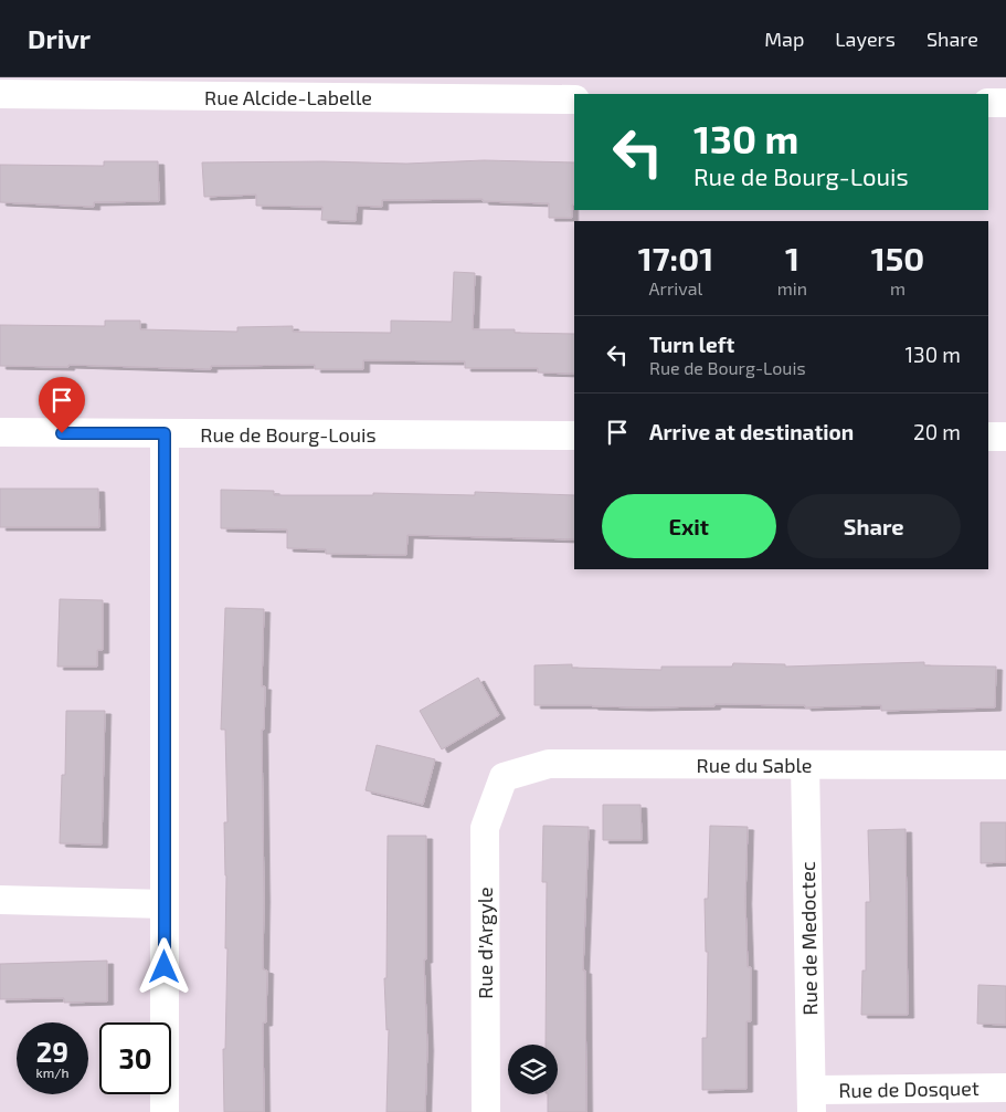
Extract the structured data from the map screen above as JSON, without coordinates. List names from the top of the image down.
{
  "streets": {
    "street": [
      "Rue Alcide-Labelle",
      "Rue de Bourg-Louis",
      "Rue du Sable",
      "Rue de Medoctec",
      "Rue d'Argyle",
      "Rue de Dosquet"
    ]
  },
  "crossings": [
    ["Rue du Sable", "Rue de Medoctec"],
    ["Rue du Sable", "Rue d'Argyle"],
    ["Rue de Medoctec", "Rue de Dosquet"]
  ],
  "page": {
    "header": "Drivr",
    "nav": ["Map", "Layers", "Share"],
    "turn": ["130 m", "Rue de Bourg-Louis"],
    "eta": [
      "17:01",
      "Arrival",
      "1",
      "min",
      "150",
      "m"
    ],
    "list": [
      {
        "name": "Turn left",
        "note": "Rue de Bourg-Louis",
        "value": "130 m"
      },
      {
        "name": "Arrive at destination",
        "value": "20 m"
      }
    ],
    "buttons": ["Exit", "Share"],
    "speed": "29 km/h",
    "limit": "30"
  }
}
